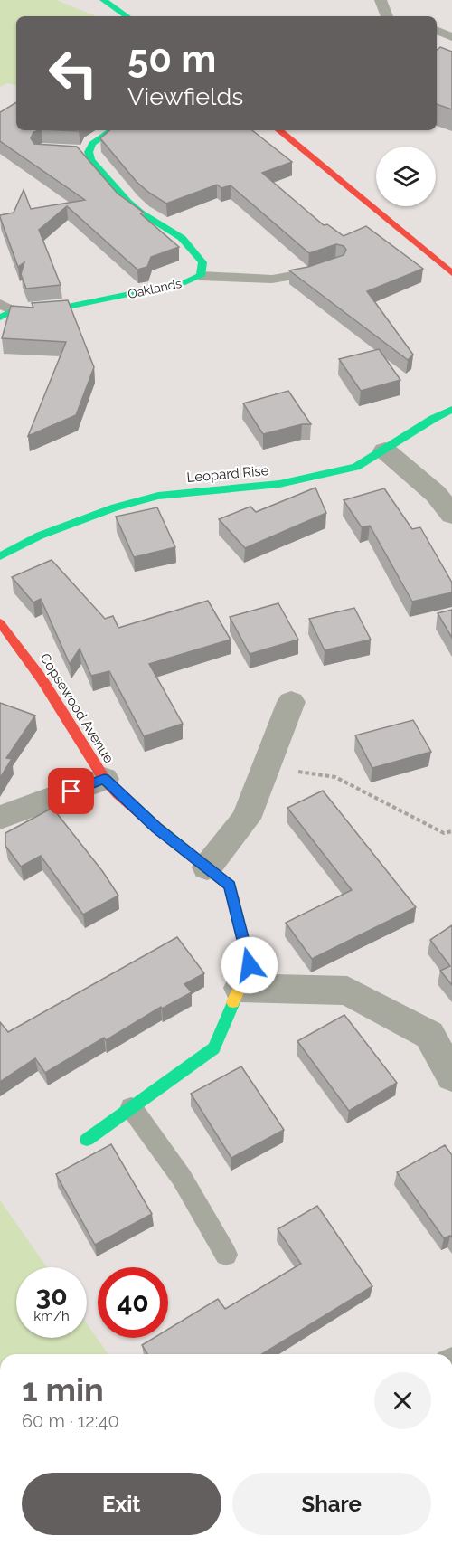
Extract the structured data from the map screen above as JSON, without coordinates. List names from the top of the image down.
{
  "streets": {
    "street": ["Oaklands", "Leopard Rise", "Copsewood Avenue"]
  },
  "page": {
    "turn": ["50 m", "Viewfields"],
    "speed": "30 km/h",
    "limit": "40",
    "heading": ["1 min", "60 m · 12:40"],
    "buttons": ["Exit", "Share"]
  }
}
